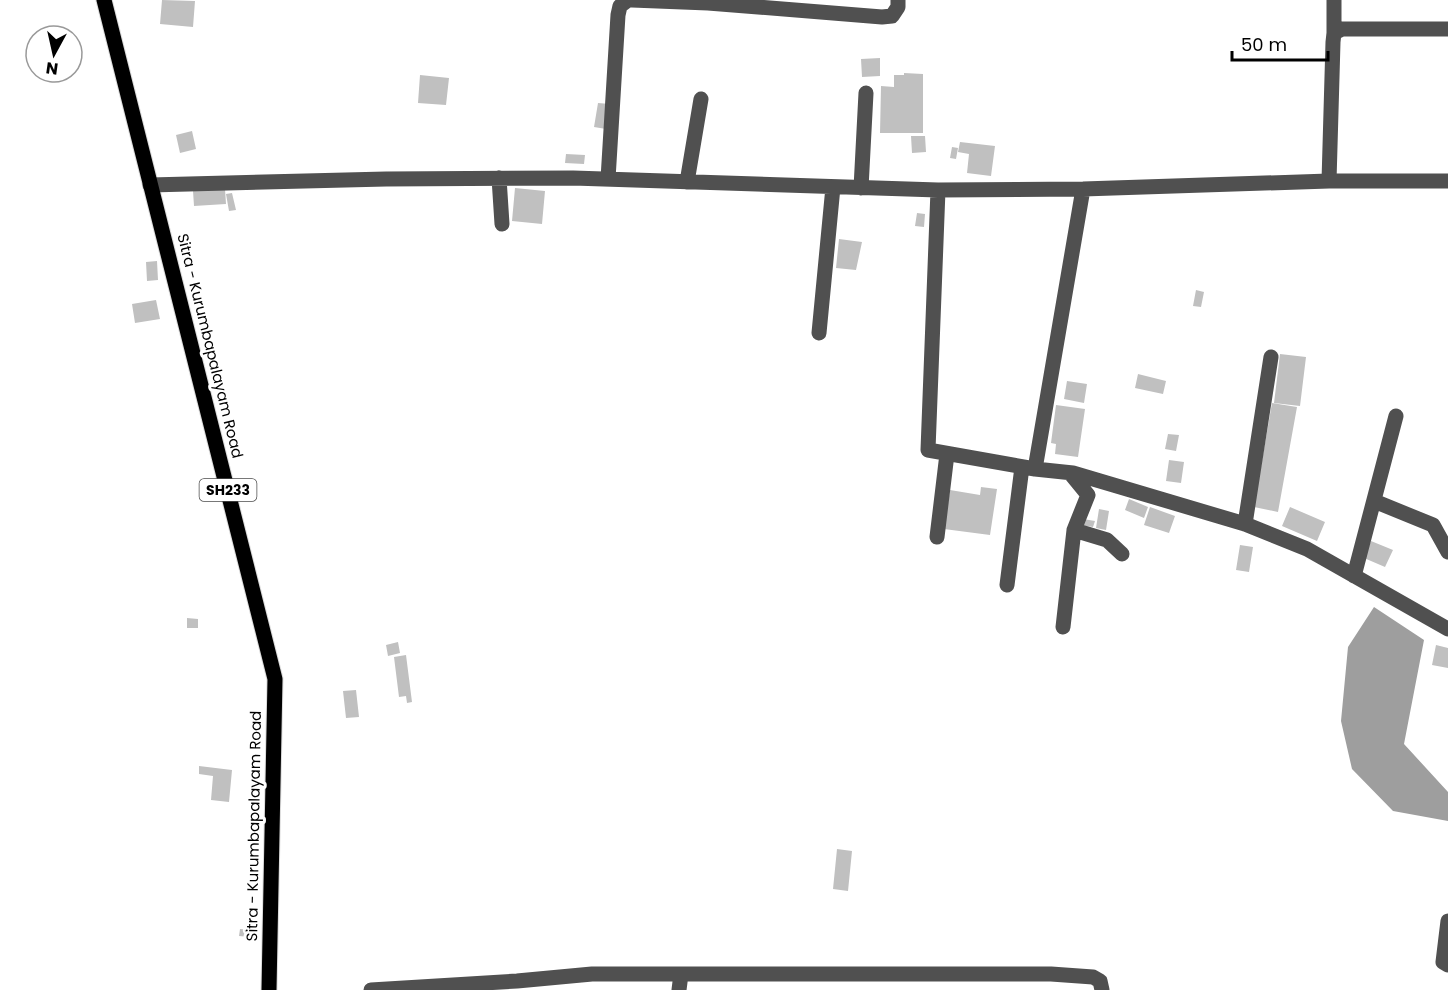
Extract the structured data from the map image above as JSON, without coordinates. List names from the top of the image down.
{
  "streets": {
    "main road": ["Sitra - Kurumbapalayam Road", "SH233"]
  },
  "scale_bar": "50 m",
  "north": "bottom"
}
